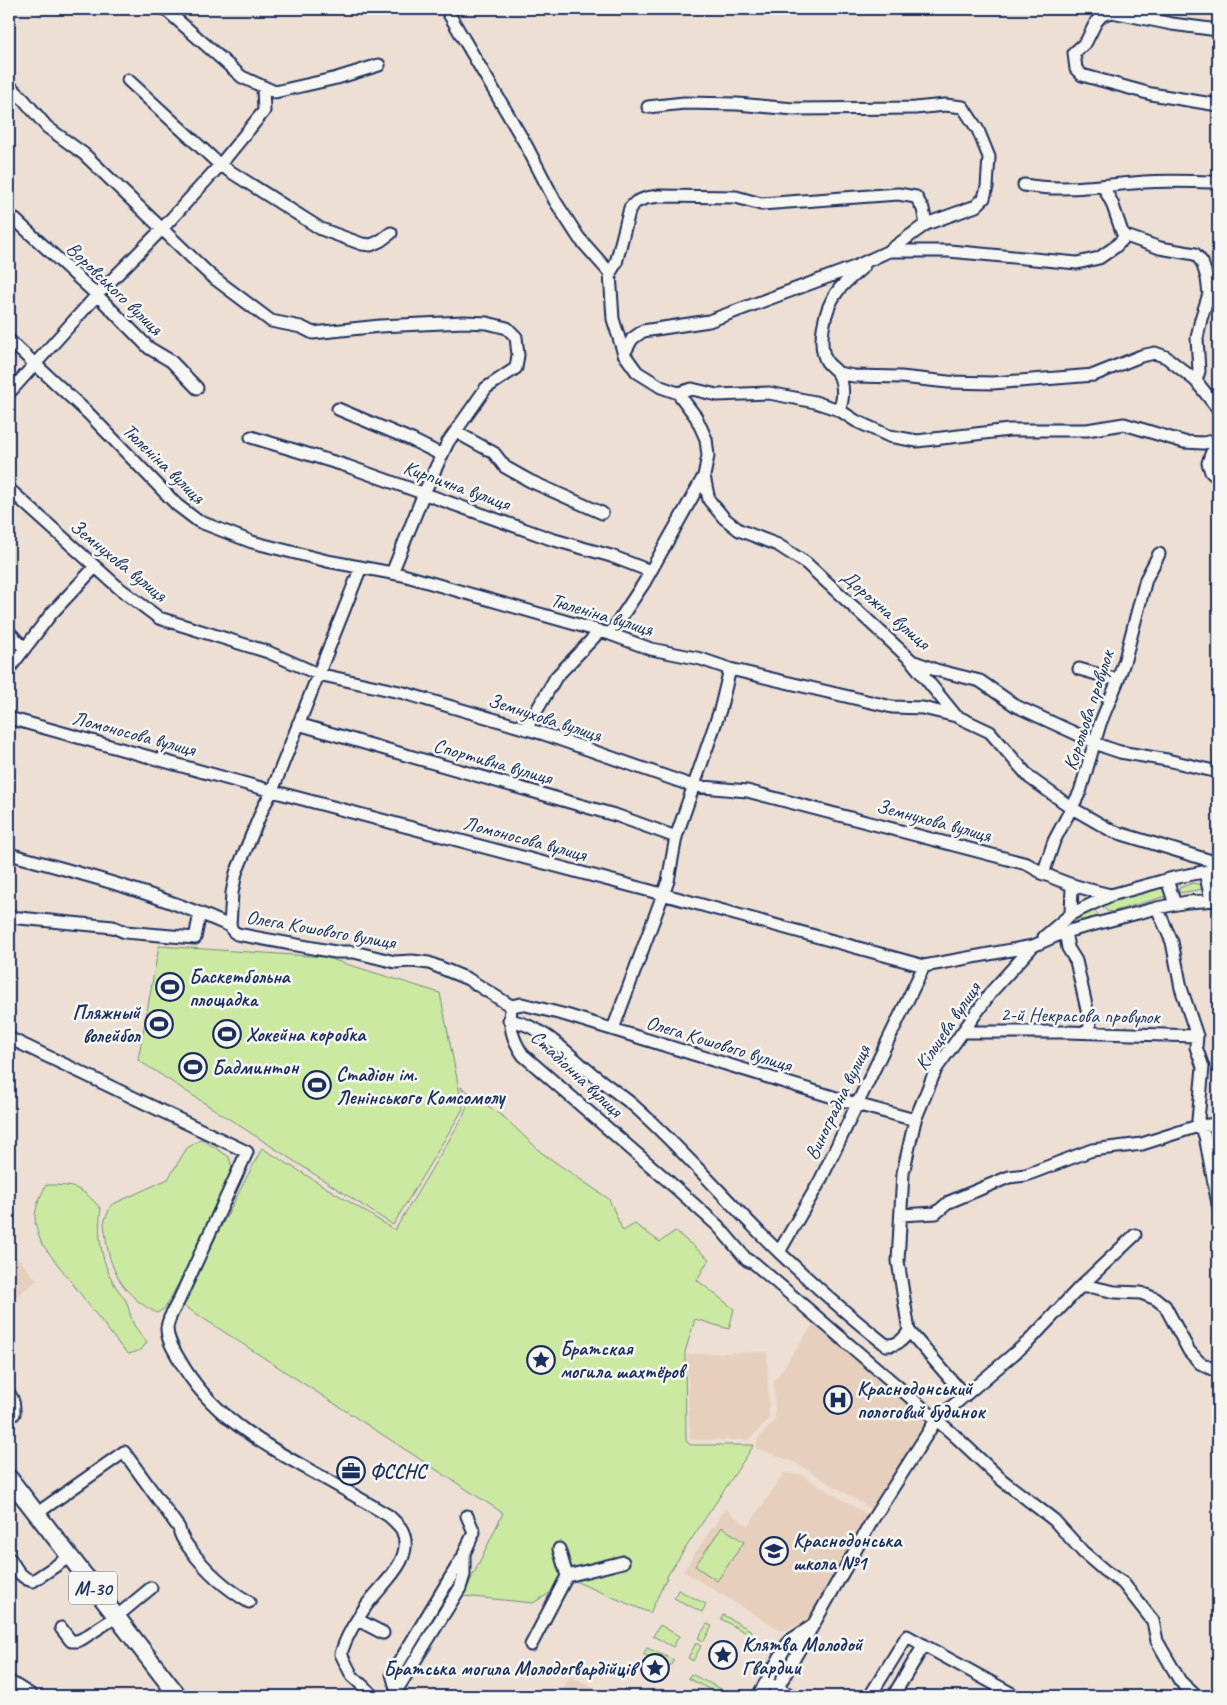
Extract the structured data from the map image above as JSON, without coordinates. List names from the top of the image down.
{
  "streets": {
    "highway": ["М-30"],
    "street": [
      "Воровського вулиця",
      "Тюленіна вулиця",
      "Кирпична вулиця",
      "Земнухова вулиця",
      "Дорожна вулиця",
      "Корольова провулок",
      "Ломоносова вулиця",
      "Спортивна вулиця",
      "Олега Кошового вулиця",
      "2-й Некрасова провулок",
      "Кільцева вулиця",
      "Стадіонна вулиця",
      "Виноградна вулиця"
    ]
  },
  "crossings": [
    ["Тюленіна вулиця", "Корольова провулок"],
    ["Земнухова вулиця", "Корольова провулок"],
    ["Дорожна вулиця", "Корольова провулок"],
    ["Ломоносова вулиця", "Кільцева вулиця"],
    ["Ломоносова вулиця", "Виноградна вулиця"],
    ["Олега Кошового вулиця", "Кільцева вулиця"],
    ["Олега Кошового вулиця", "Виноградна вулиця"],
    ["2-й Некрасова провулок", "Кільцева вулиця"],
    ["Кільцева вулиця", "Стадіонна вулиця"],
    ["Стадіонна вулиця", "Виноградна вулиця"]
  ],
  "places": {
    "sports": [
      "Баскетбольна площадка",
      "Пляжный волейбол",
      "Хокейна коробка",
      "Бадминтон",
      "Стадіон ім. Ленінського Комсомолу"
    ],
    "place": ["Братская могила шахтёров", "Клятва Молодой Гвардии", "Братська могила Молодогвардійців"],
    "hospital": ["Краснодонський пологовий будинок"],
    "office": ["ФССНС"],
    "school or university": ["Краснодонська школа №1"]
  }
}
